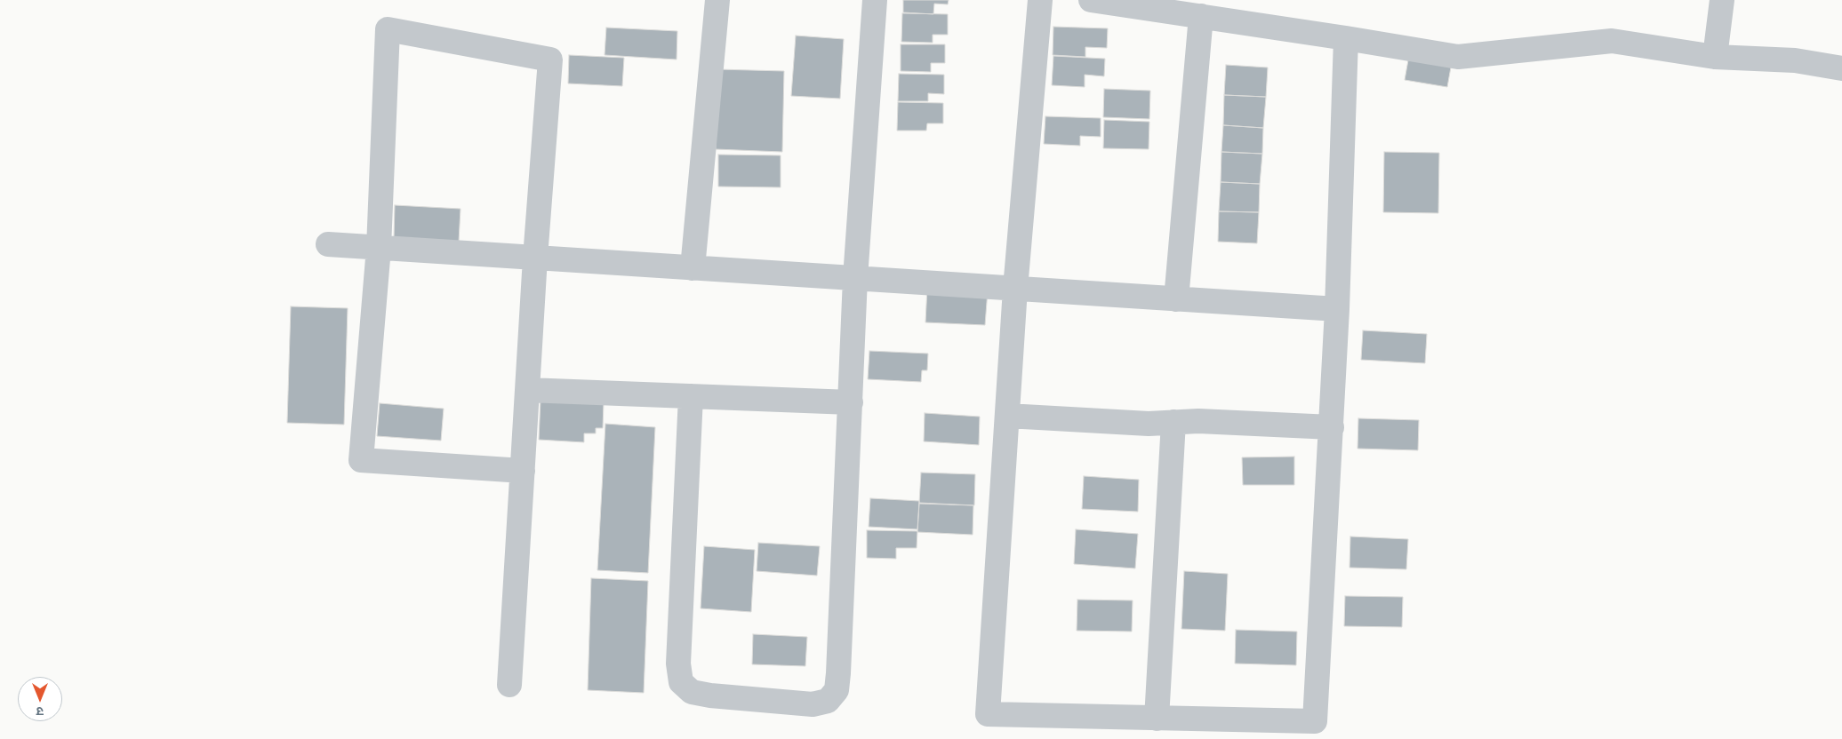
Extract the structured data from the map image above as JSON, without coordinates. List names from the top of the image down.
{
  "north": "bottom"
}
